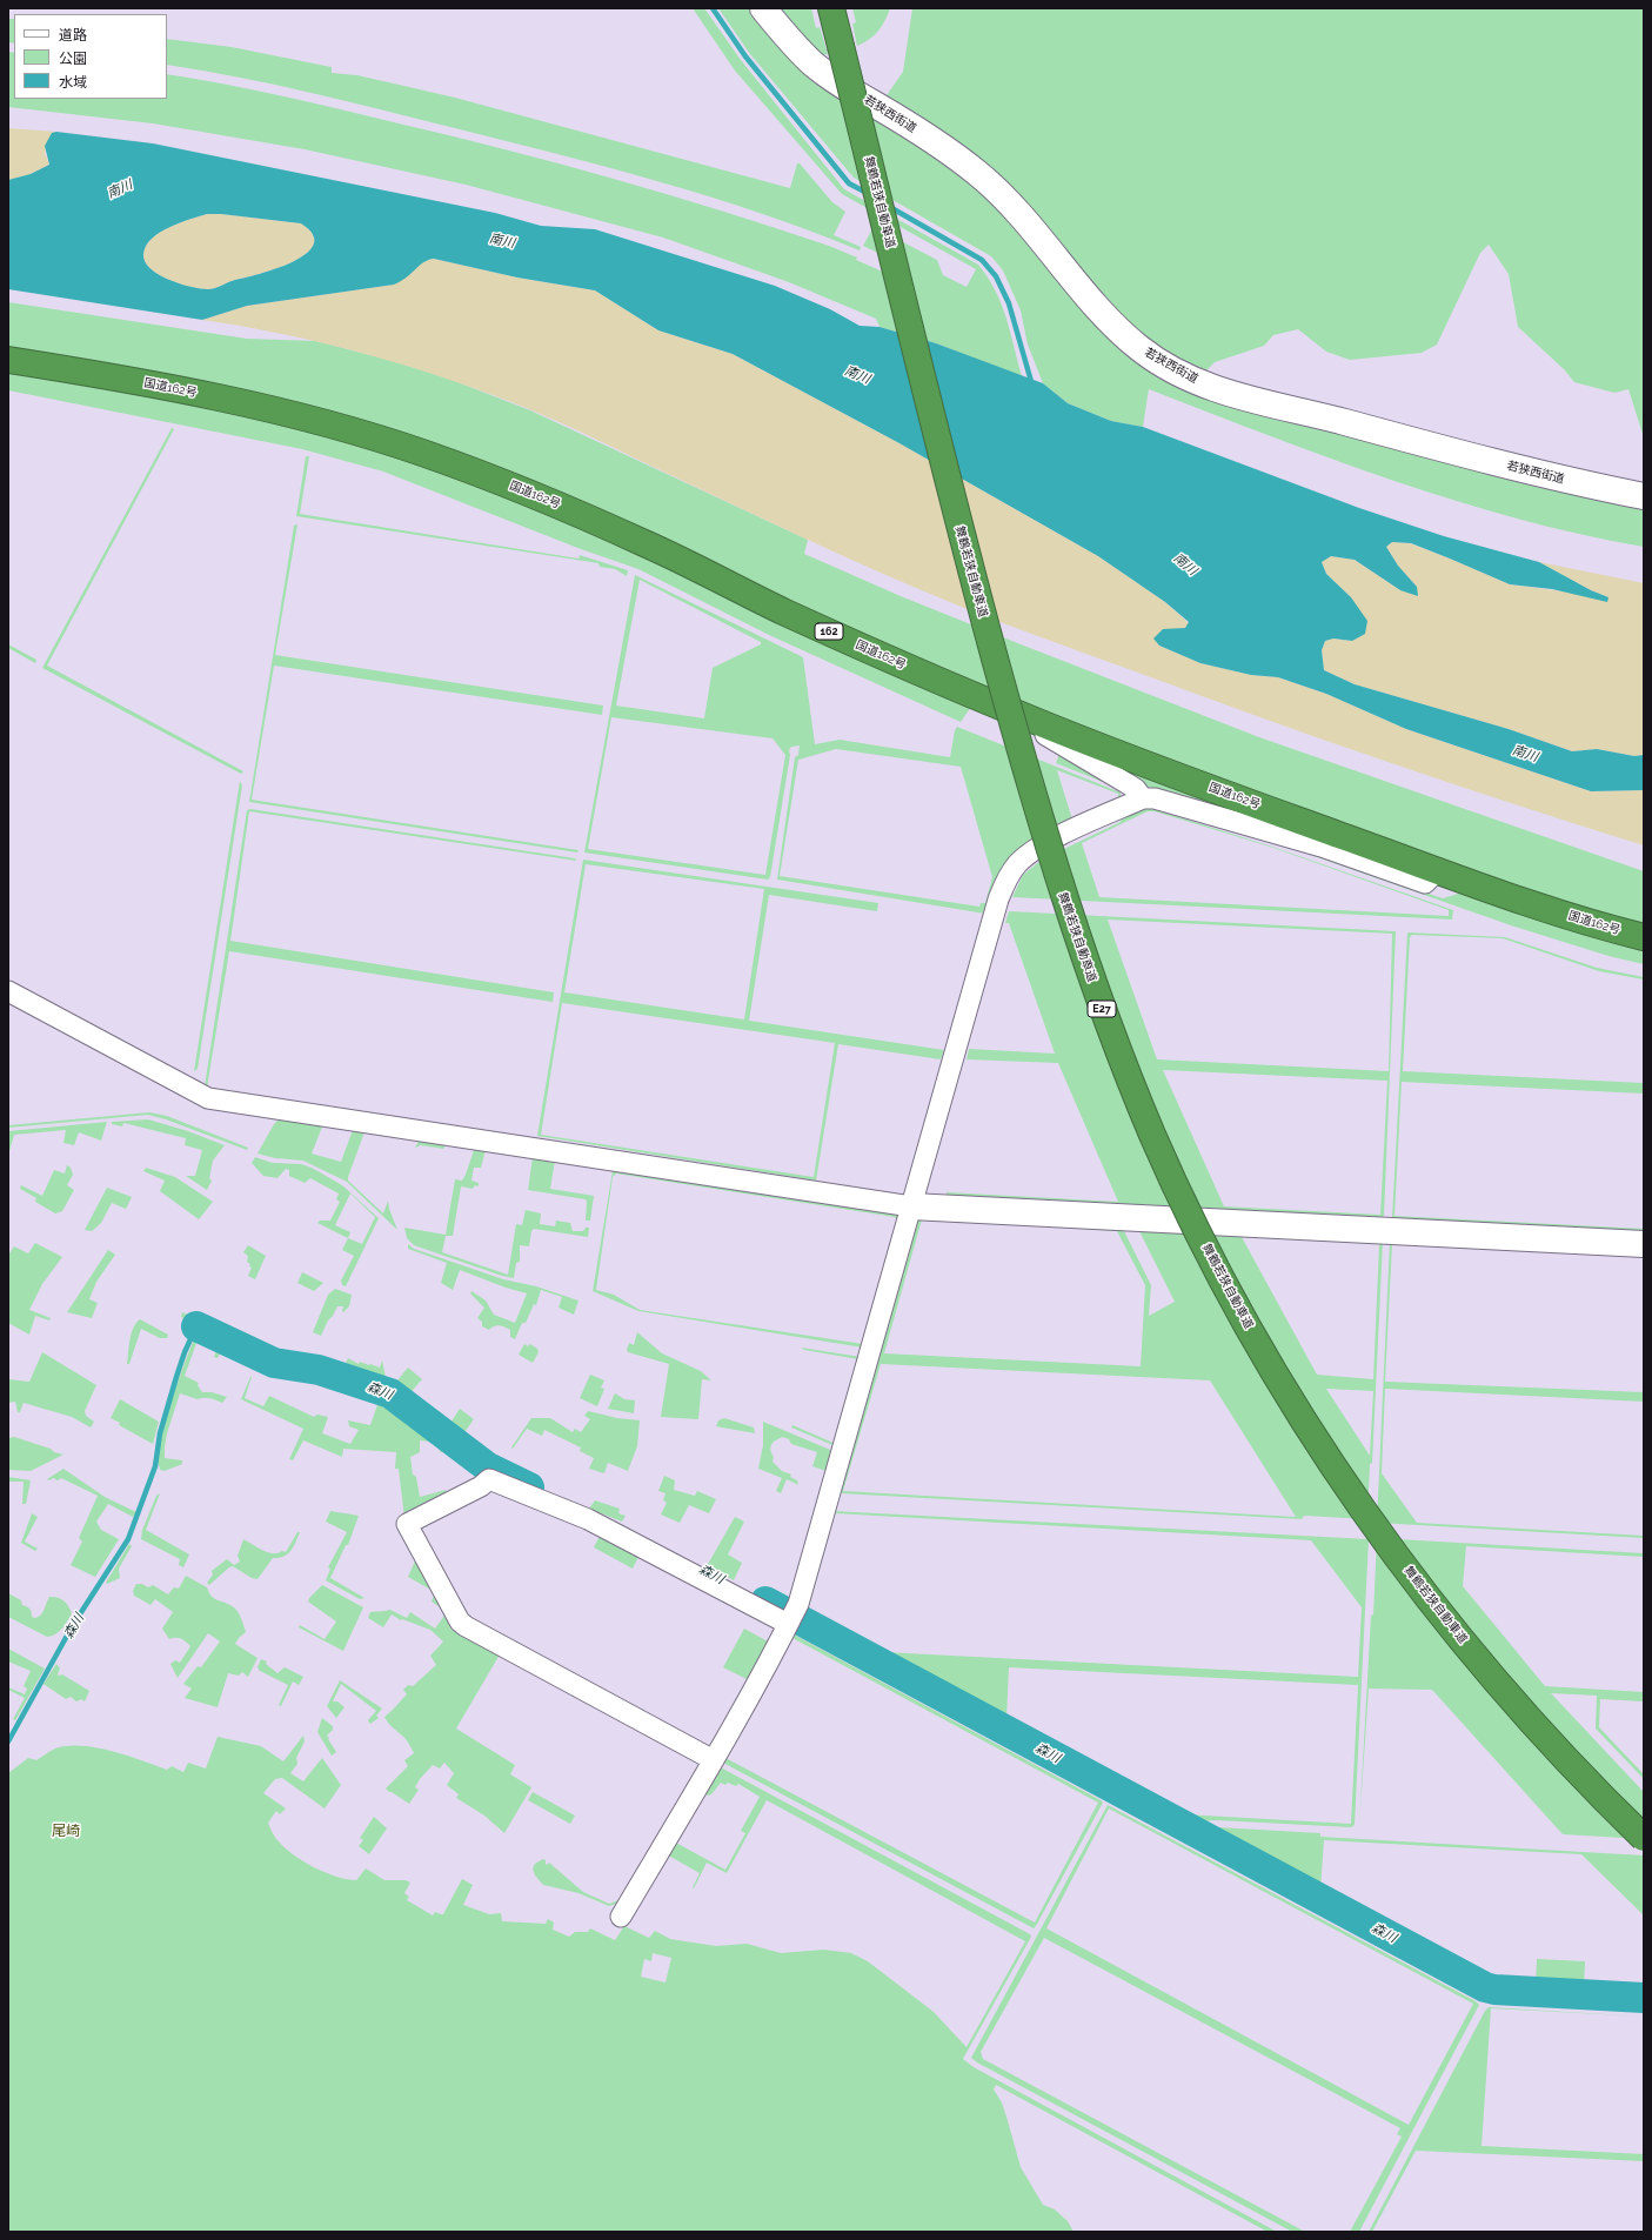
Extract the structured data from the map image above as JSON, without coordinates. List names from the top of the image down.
{
  "streets": {
    "highway": [
      "舞鶴若狭自動車道",
      "国道162号",
      "162",
      "E27"
    ],
    "street": ["若狭西街道"]
  },
  "districts": ["尾崎"],
  "water": ["南川", "森川"],
  "legend": ["道路", "公園", "水域"]
}
